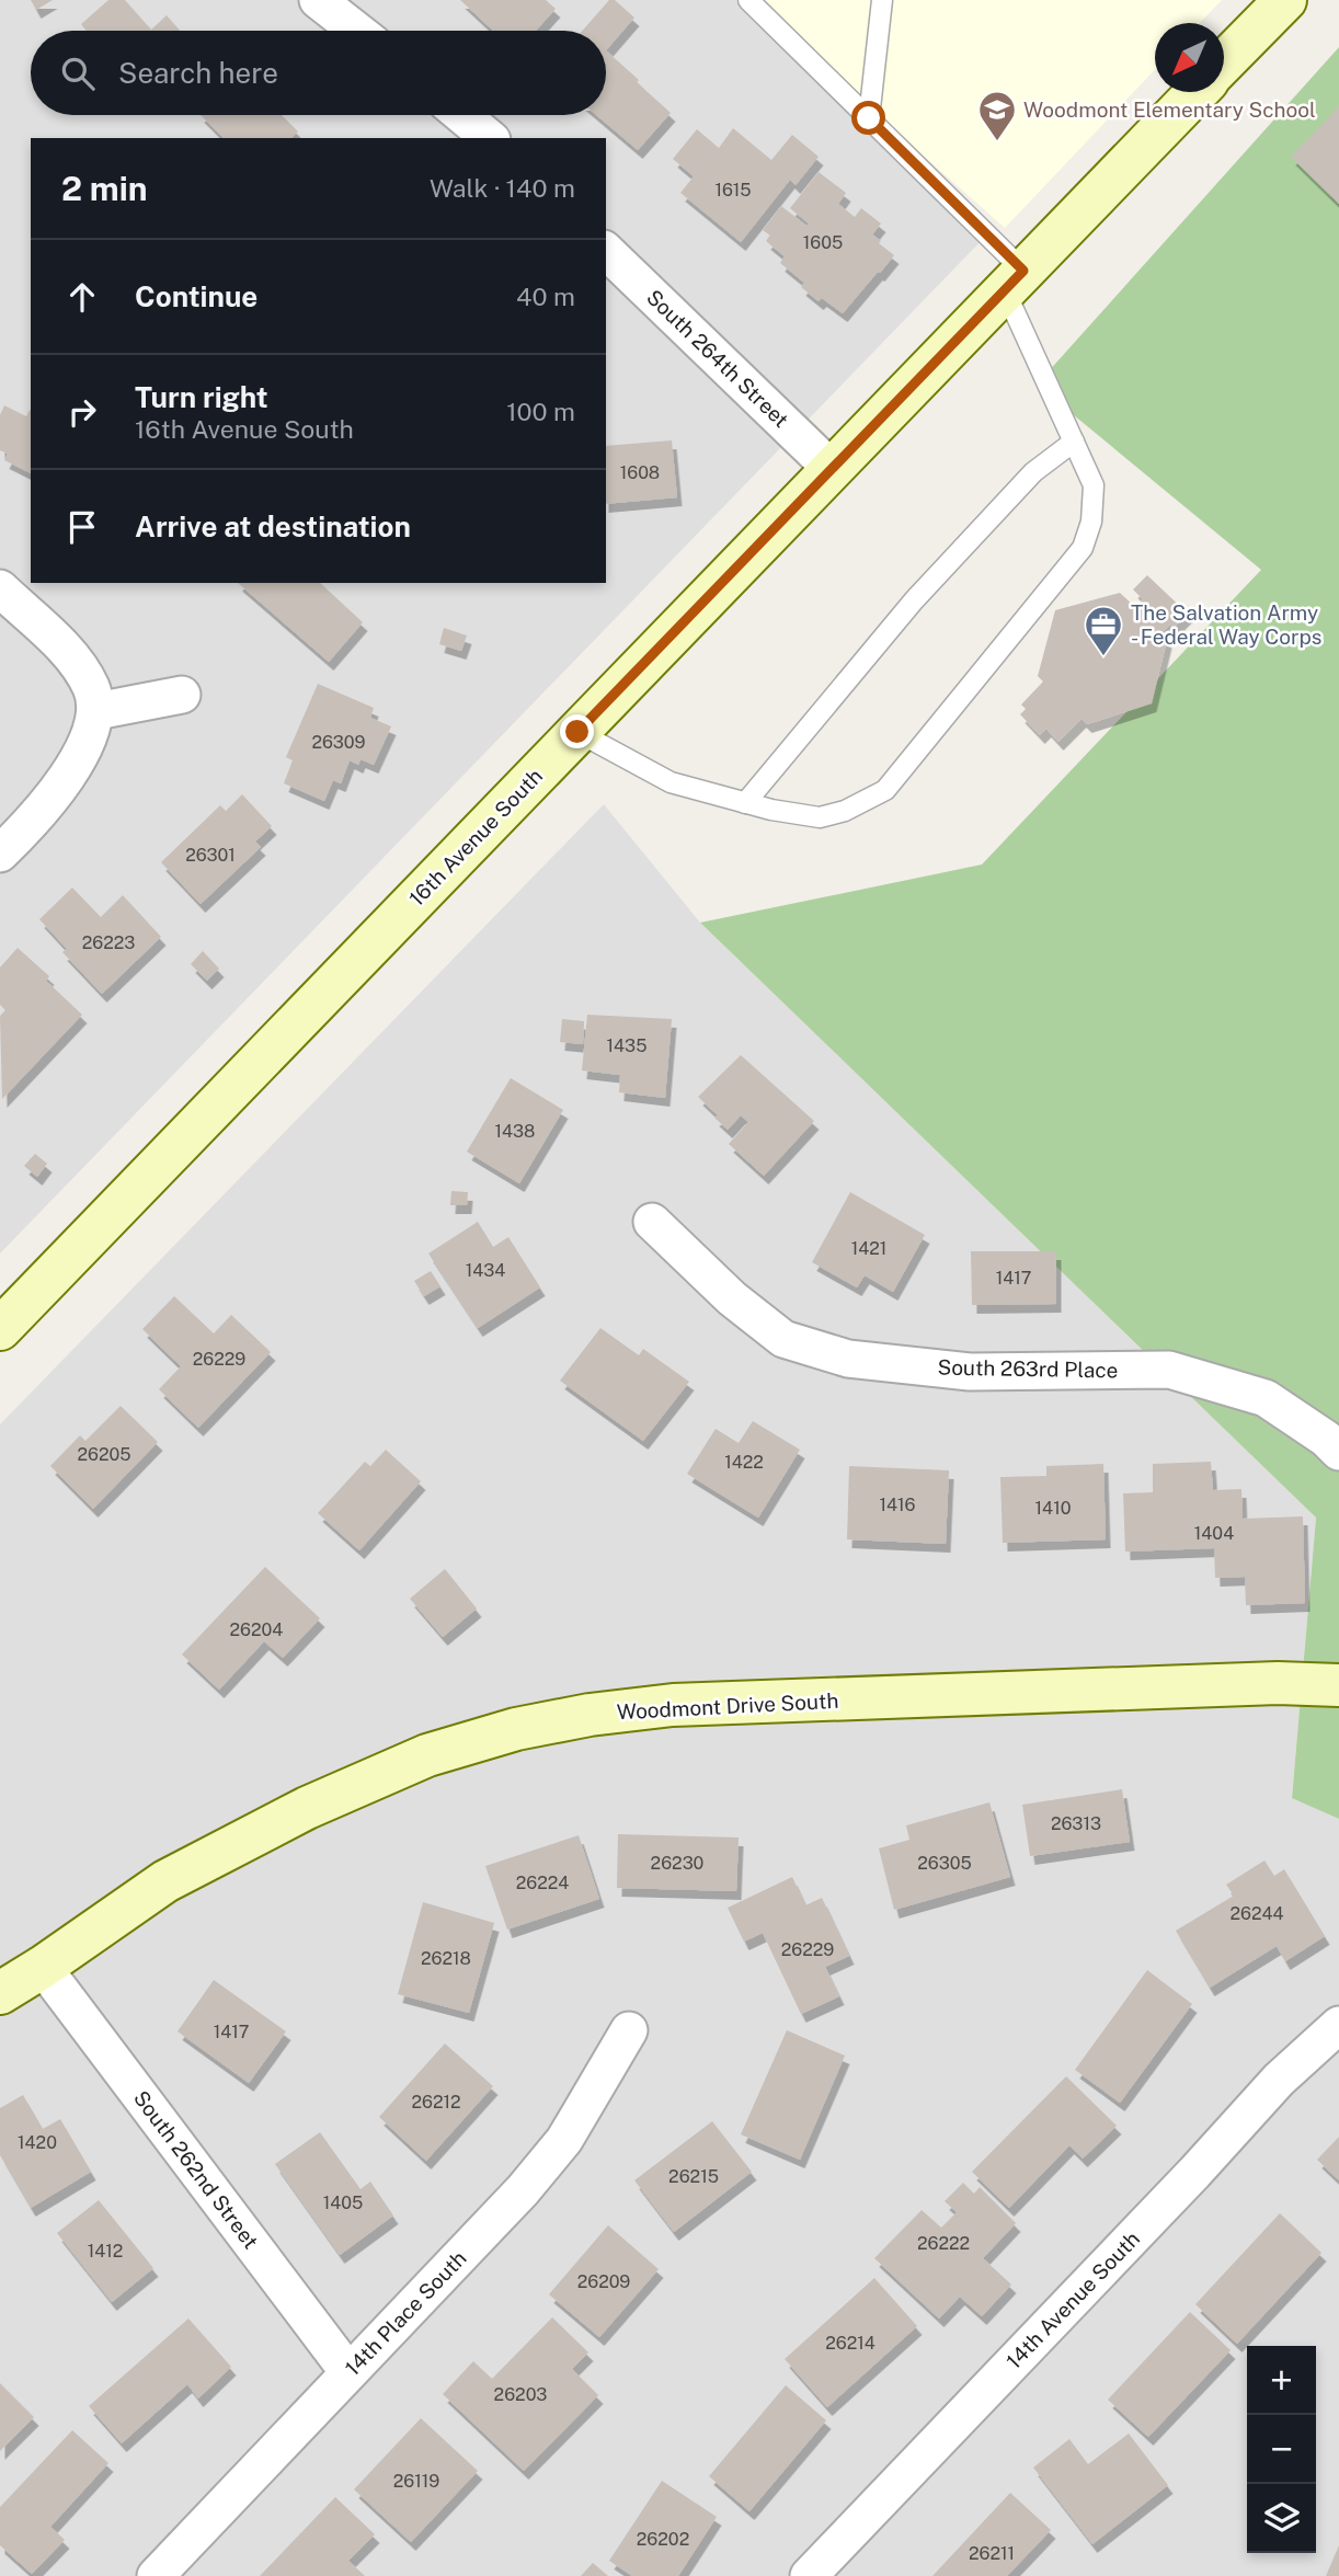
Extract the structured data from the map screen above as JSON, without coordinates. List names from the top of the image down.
{
  "streets": {
    "main road": ["16th Avenue South", "Woodmont Drive South"],
    "street": [
      "South 264th Street",
      "South 263rd Place",
      "South 262nd Street",
      "14th Avenue South",
      "14th Place South"
    ]
  },
  "crossings": [
    ["South 264th Street", "16th Avenue South"],
    ["Woodmont Drive South", "South 262nd Street"],
    ["South 262nd Street", "14th Place South"]
  ],
  "places": {
    "school or university": ["Woodmont Elementary School"],
    "office": ["The Salvation Army - Federal Way Corps"]
  },
  "house_numbers": [
    "1615",
    "1605",
    "1608",
    "26309",
    "26301",
    "26223",
    "1435",
    "1438",
    "1421",
    "1434",
    "1417",
    "26229",
    "26205",
    "1422",
    "1416",
    "1410",
    "1404",
    "26204",
    "26313",
    "26230",
    "26305",
    "26224",
    "26244",
    "26229",
    "26218",
    "1417",
    "26212",
    "1420",
    "26215",
    "1405",
    "26222",
    "1412",
    "26209",
    "26214",
    "26203",
    "26119",
    "26202",
    "26211"
  ],
  "north": "bottom left",
  "page": {
    "search": "Search here",
    "heading": ["2 min", "Walk · 140 m"],
    "list": [
      ["Continue", "40 m"],
      ["Turn right", "16th Avenue South", "100 m"],
      "Arrive at destination"
    ],
    "map_buttons": ["+", "−"]
  }
}
